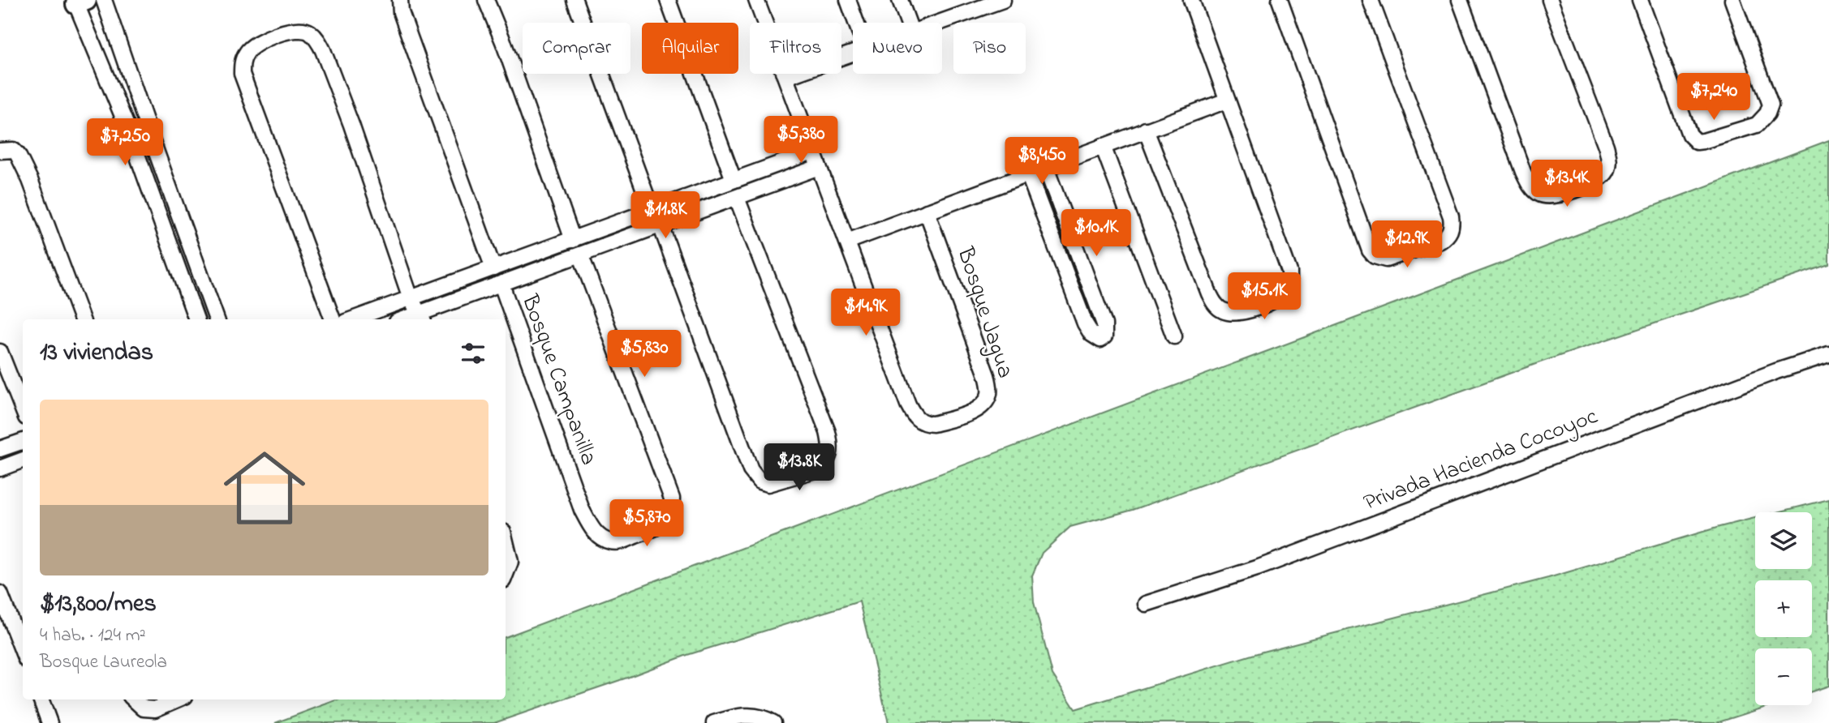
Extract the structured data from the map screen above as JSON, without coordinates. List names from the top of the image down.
{
  "streets": {
    "street": ["Bosque Jagua", "Bosque Campanilla", "Privada Hacienda Cocoyoc"]
  },
  "page": {
    "chip": [
      "Comprar",
      "Alquilar",
      "Filtros",
      "Nuevo",
      "Piso"
    ],
    "price": [
      "$7,240",
      "$5,380",
      "$7,250",
      "$8,450",
      "$13.4K",
      "$11.8K",
      "$10.1K",
      "$12.9K",
      "$15.1K",
      "$14.9K",
      "$5,830",
      "$13.8K",
      "$5,870"
    ],
    "heading": "13 viviendas",
    "list": [
      {
        "name": "$13,800/mes",
        "note": "4 hab. · 124 m² · Bosque Laureola"
      }
    ],
    "map_buttons": ["+", "−"]
  }
}
